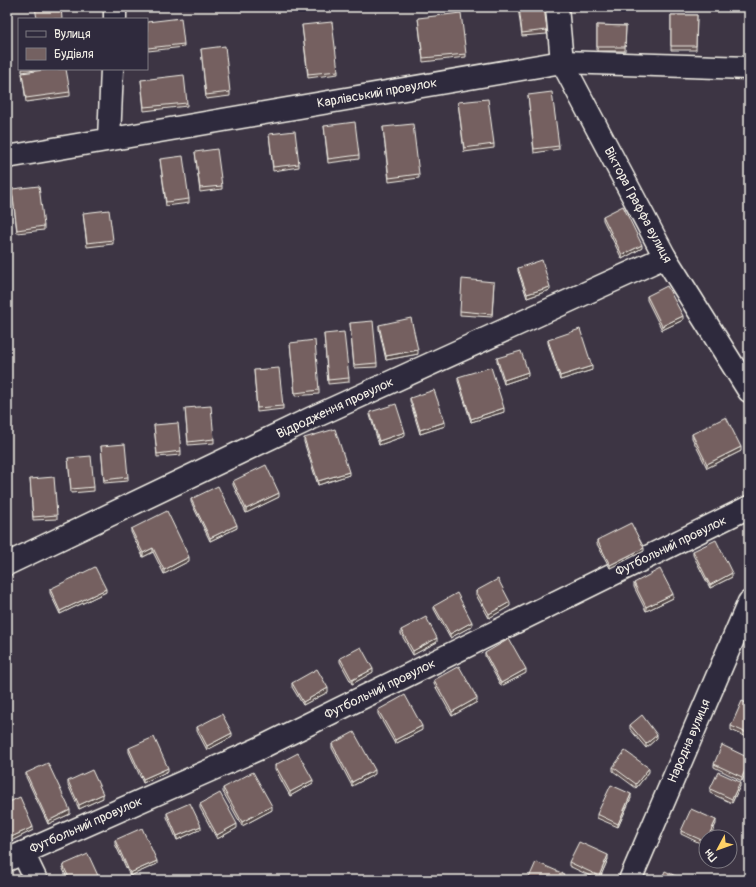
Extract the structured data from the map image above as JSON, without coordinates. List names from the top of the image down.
{
  "streets": {
    "street": [
      "Карлівський провулок",
      "Віктора Граффа вулиця",
      "Відродження провулок",
      "Футбольний провулок",
      "Народна вулиця"
    ]
  },
  "crossings": [
    ["Карлівський провулок", "Віктора Граффа вулиця"],
    ["Віктора Граффа вулиця", "Відродження провулок"]
  ],
  "legend": ["Вулиця", "Будівля"],
  "north": "bottom left"
}
